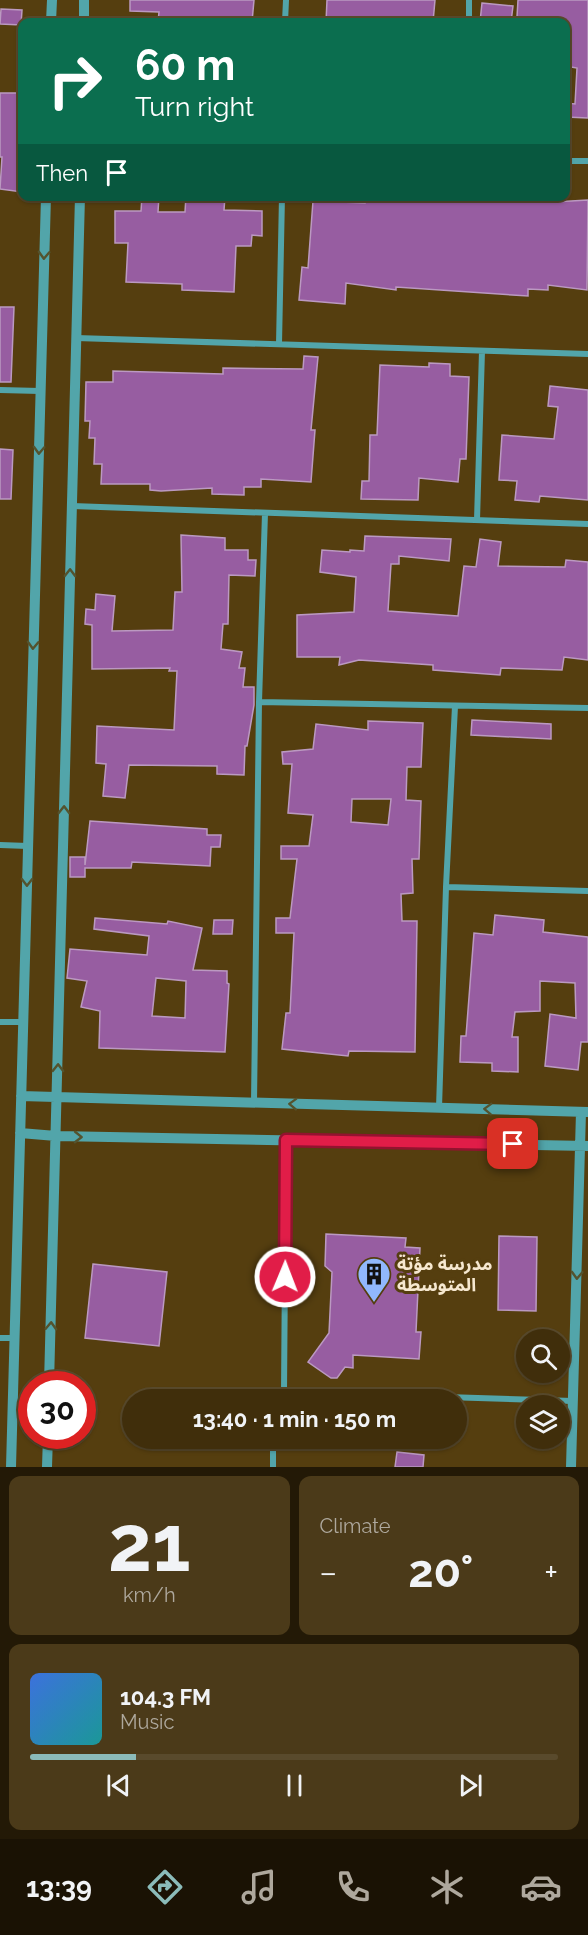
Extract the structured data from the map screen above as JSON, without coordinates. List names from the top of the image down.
{
  "places": {
    "building": ["مدرسة مؤتة المتوسطة"]
  },
  "page": {
    "turn": ["60 m", "Turn right"],
    "then": "Then",
    "limit": "30",
    "trip": "13:40 · 1 min · 150 m",
    "tile": [
      ["21", "km/h"],
      "Climate"
    ],
    "heat": ["−", "20°", "+"],
    "song": ["104.3 FM", "Music"],
    "tabs": "13:39"
  }
}
